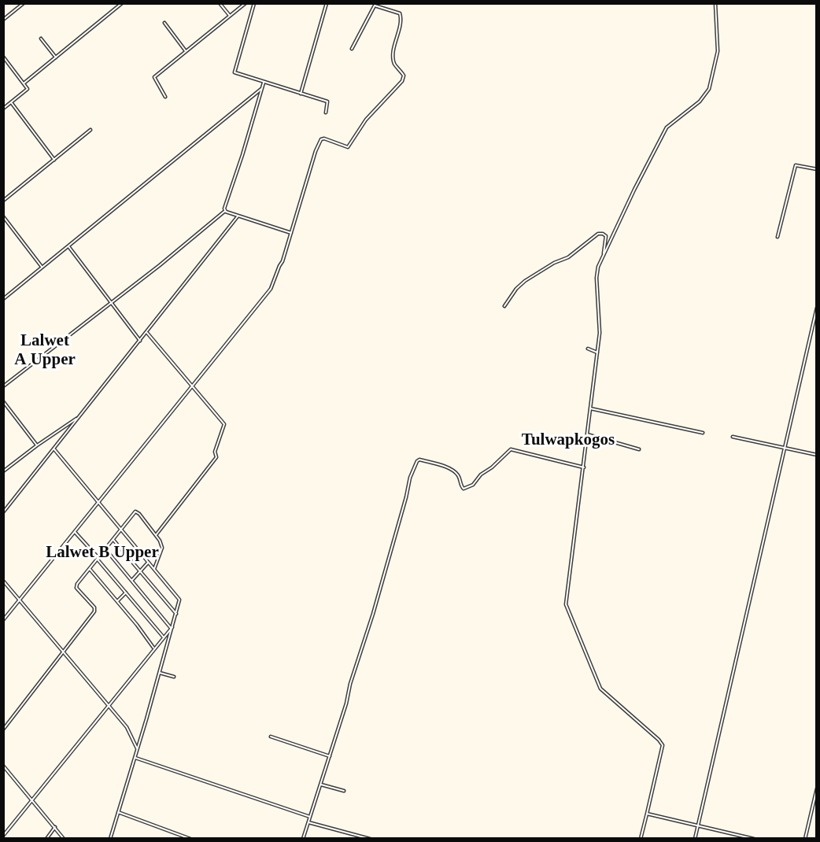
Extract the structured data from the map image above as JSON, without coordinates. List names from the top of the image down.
{
  "districts": ["Lalwet A Upper", "Tulwapkogos", "Lalwet B Upper"]
}
